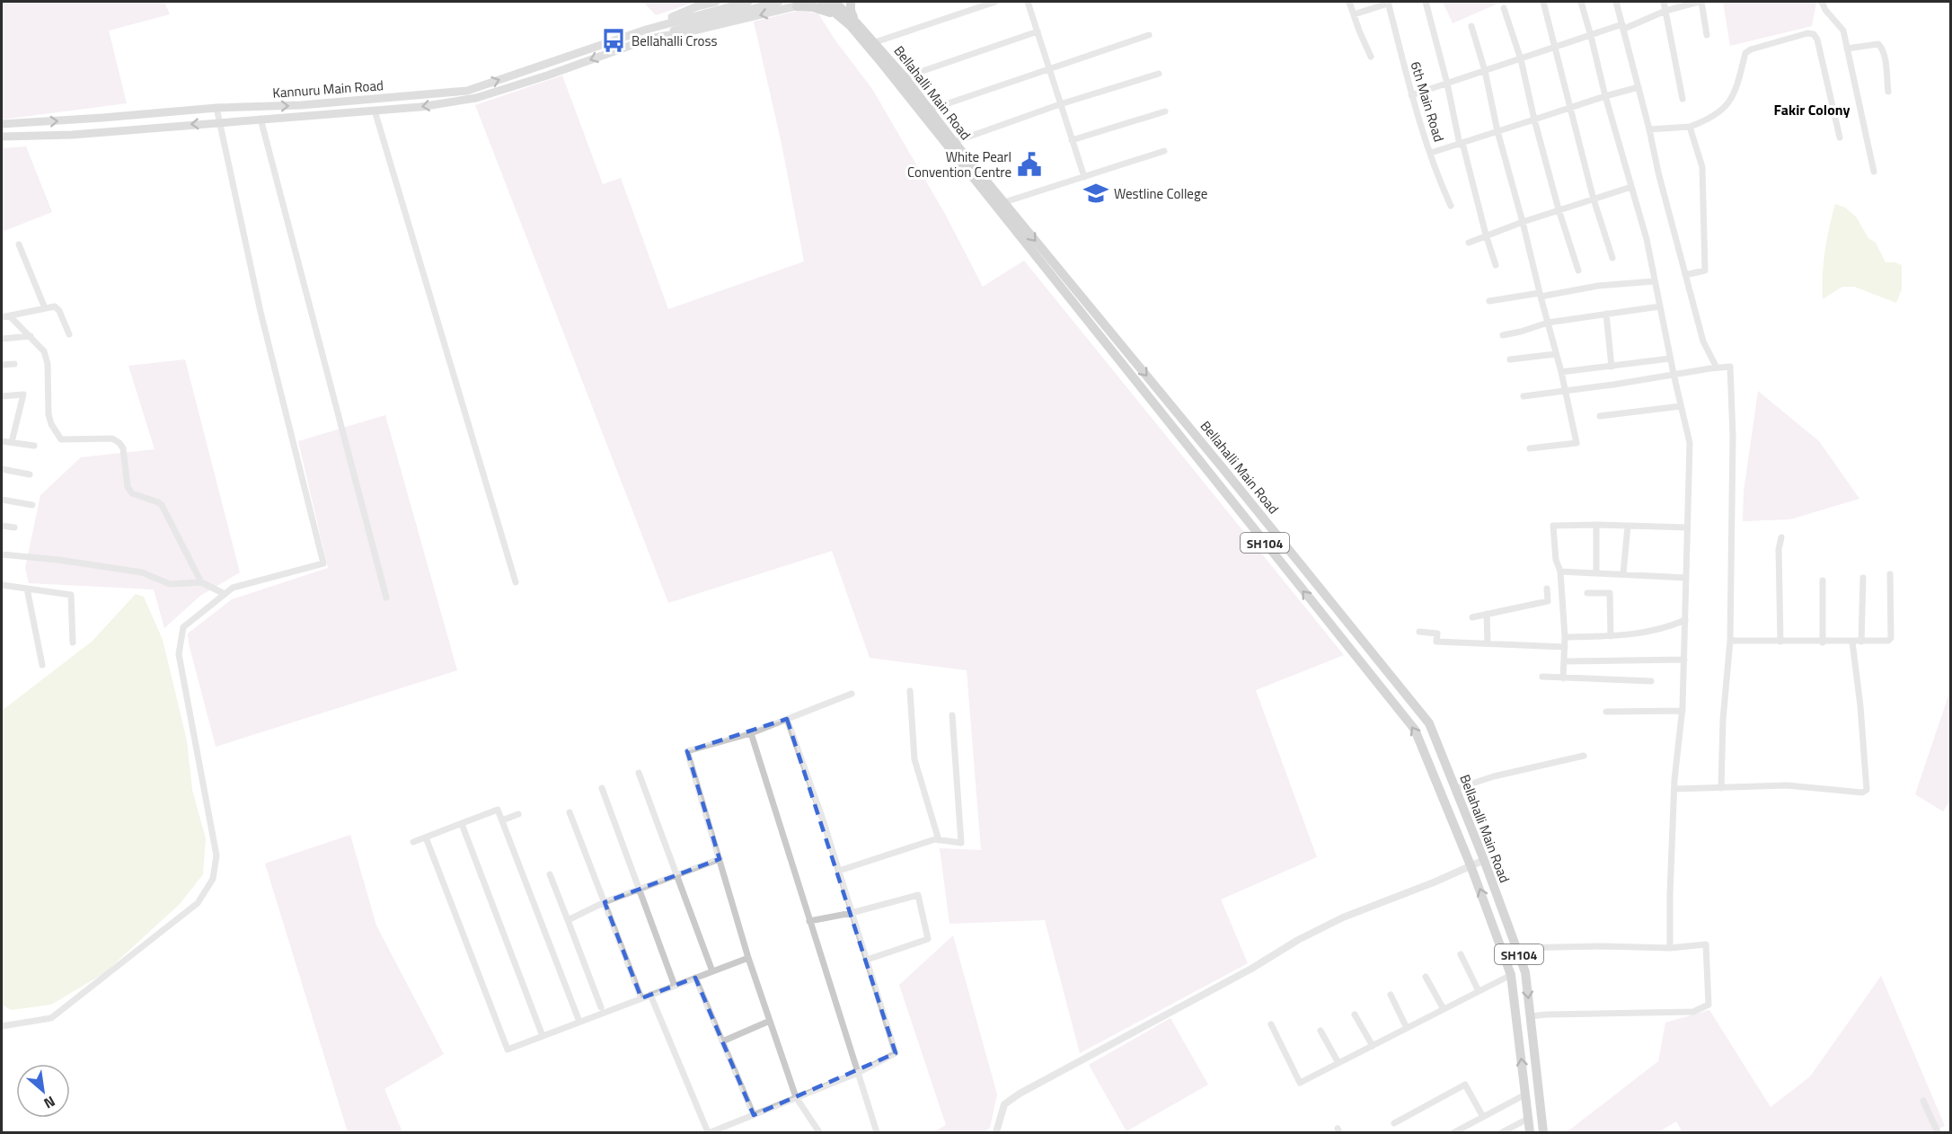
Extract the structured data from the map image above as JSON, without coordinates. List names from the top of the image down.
{
  "streets": {
    "main road": ["Kannuru Main Road", "Bellahalli Main Road", "SH104"],
    "street": ["6th Main Road"]
  },
  "districts": ["Fakir Colony"],
  "places": {
    "bus stop": ["Bellahalli Cross"],
    "public building": ["White Pearl Convention Centre"],
    "school or university": ["Westline College"]
  },
  "north": "bottom right"
}
